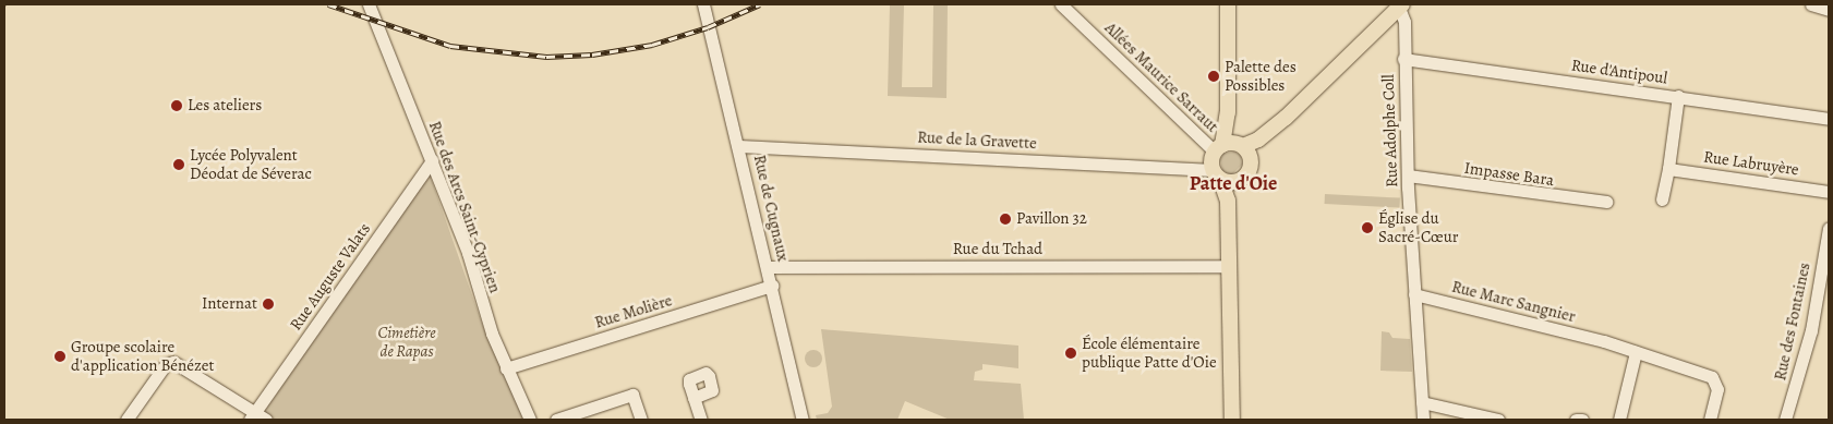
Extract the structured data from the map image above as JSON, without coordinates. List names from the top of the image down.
{
  "streets": {
    "street": [
      "Rue d'Antipoul",
      "Allées Maurice Sarraut",
      "Rue Adolphe Coll",
      "Rue de la Gravette",
      "Rue Labruyère",
      "Impasse Bara",
      "Rue des Arcs Saint-Cyprien",
      "Rue de Cugnaux",
      "Rue du Tchad",
      "Rue Auguste Valats",
      "Rue Marc Sangnier",
      "Rue Molière",
      "Rue des Fontaines"
    ]
  },
  "crossings": [
    ["Rue d'Antipoul", "Rue Adolphe Coll"],
    ["Allées Maurice Sarraut", "Rue de la Gravette"],
    ["Rue Adolphe Coll", "Impasse Bara"],
    ["Rue Adolphe Coll", "Rue Marc Sangnier"],
    ["Rue de la Gravette", "Rue de Cugnaux"],
    ["Rue des Arcs Saint-Cyprien", "Rue Auguste Valats"],
    ["Rue des Arcs Saint-Cyprien", "Rue Molière"],
    ["Rue de Cugnaux", "Rue du Tchad"],
    ["Rue de Cugnaux", "Rue Molière"]
  ],
  "districts": ["Patte d'Oie"],
  "parks": ["Cimetière de Rapas"],
  "places": [
    "Palette des Possibles",
    "Les ateliers",
    "Lycée Polyvalent Déodat de Séverac",
    "Pavillon 32",
    "Église du Sacré-Cœur",
    "Internat",
    "École élémentaire publique Patte d'Oie",
    "Groupe scolaire d'application Bénézet"
  ]
}
